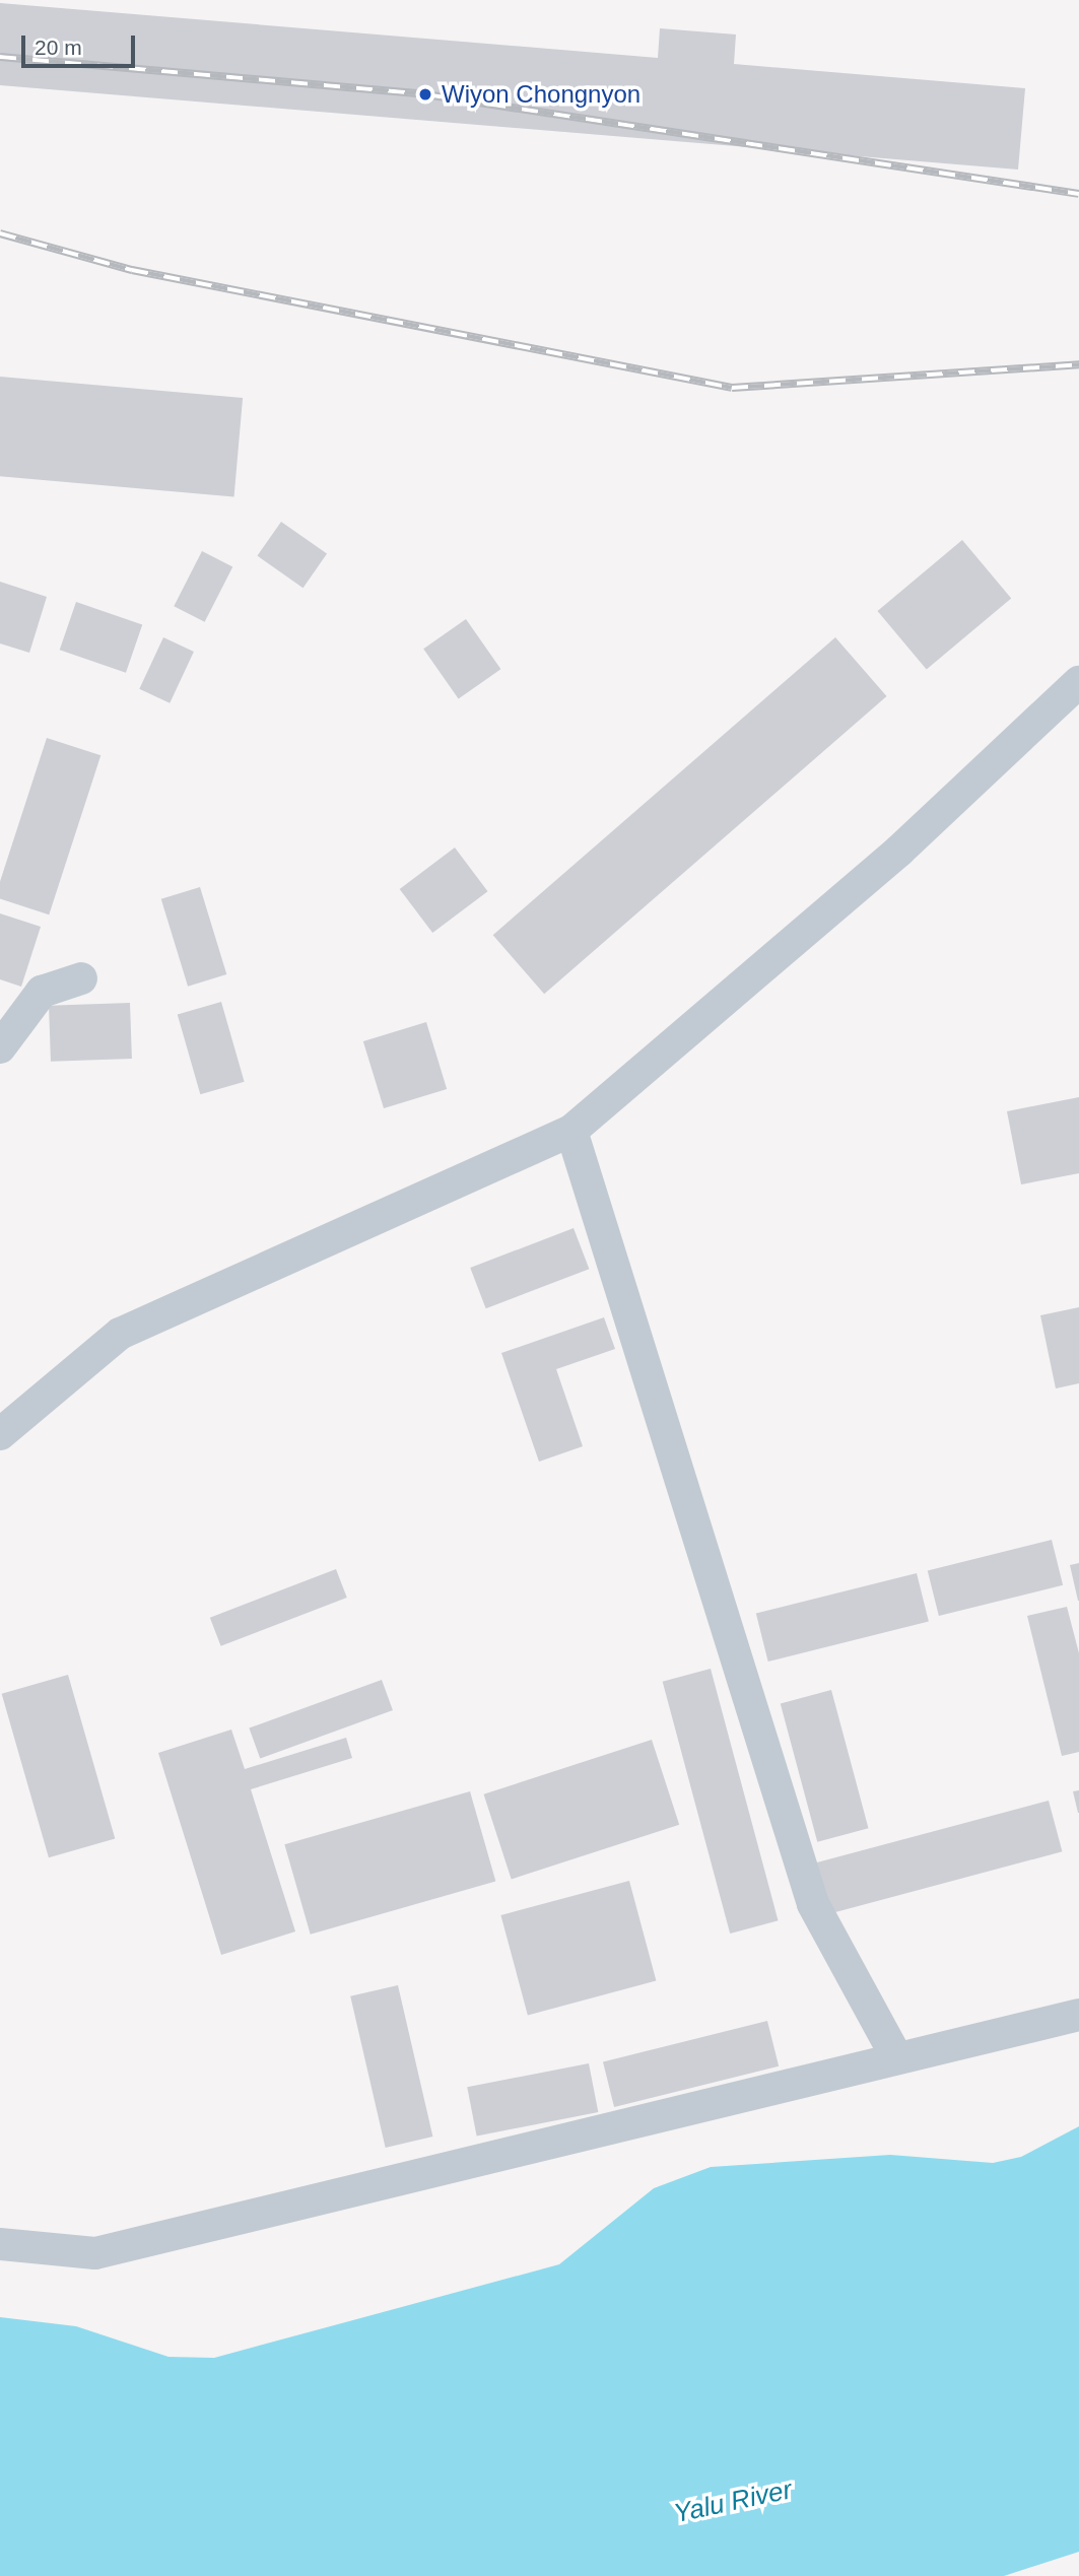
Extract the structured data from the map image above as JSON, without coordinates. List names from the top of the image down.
{
  "water": ["Yalu River"],
  "places": ["Wiyon Chongnyon"],
  "scale_bar": "20 m"
}
